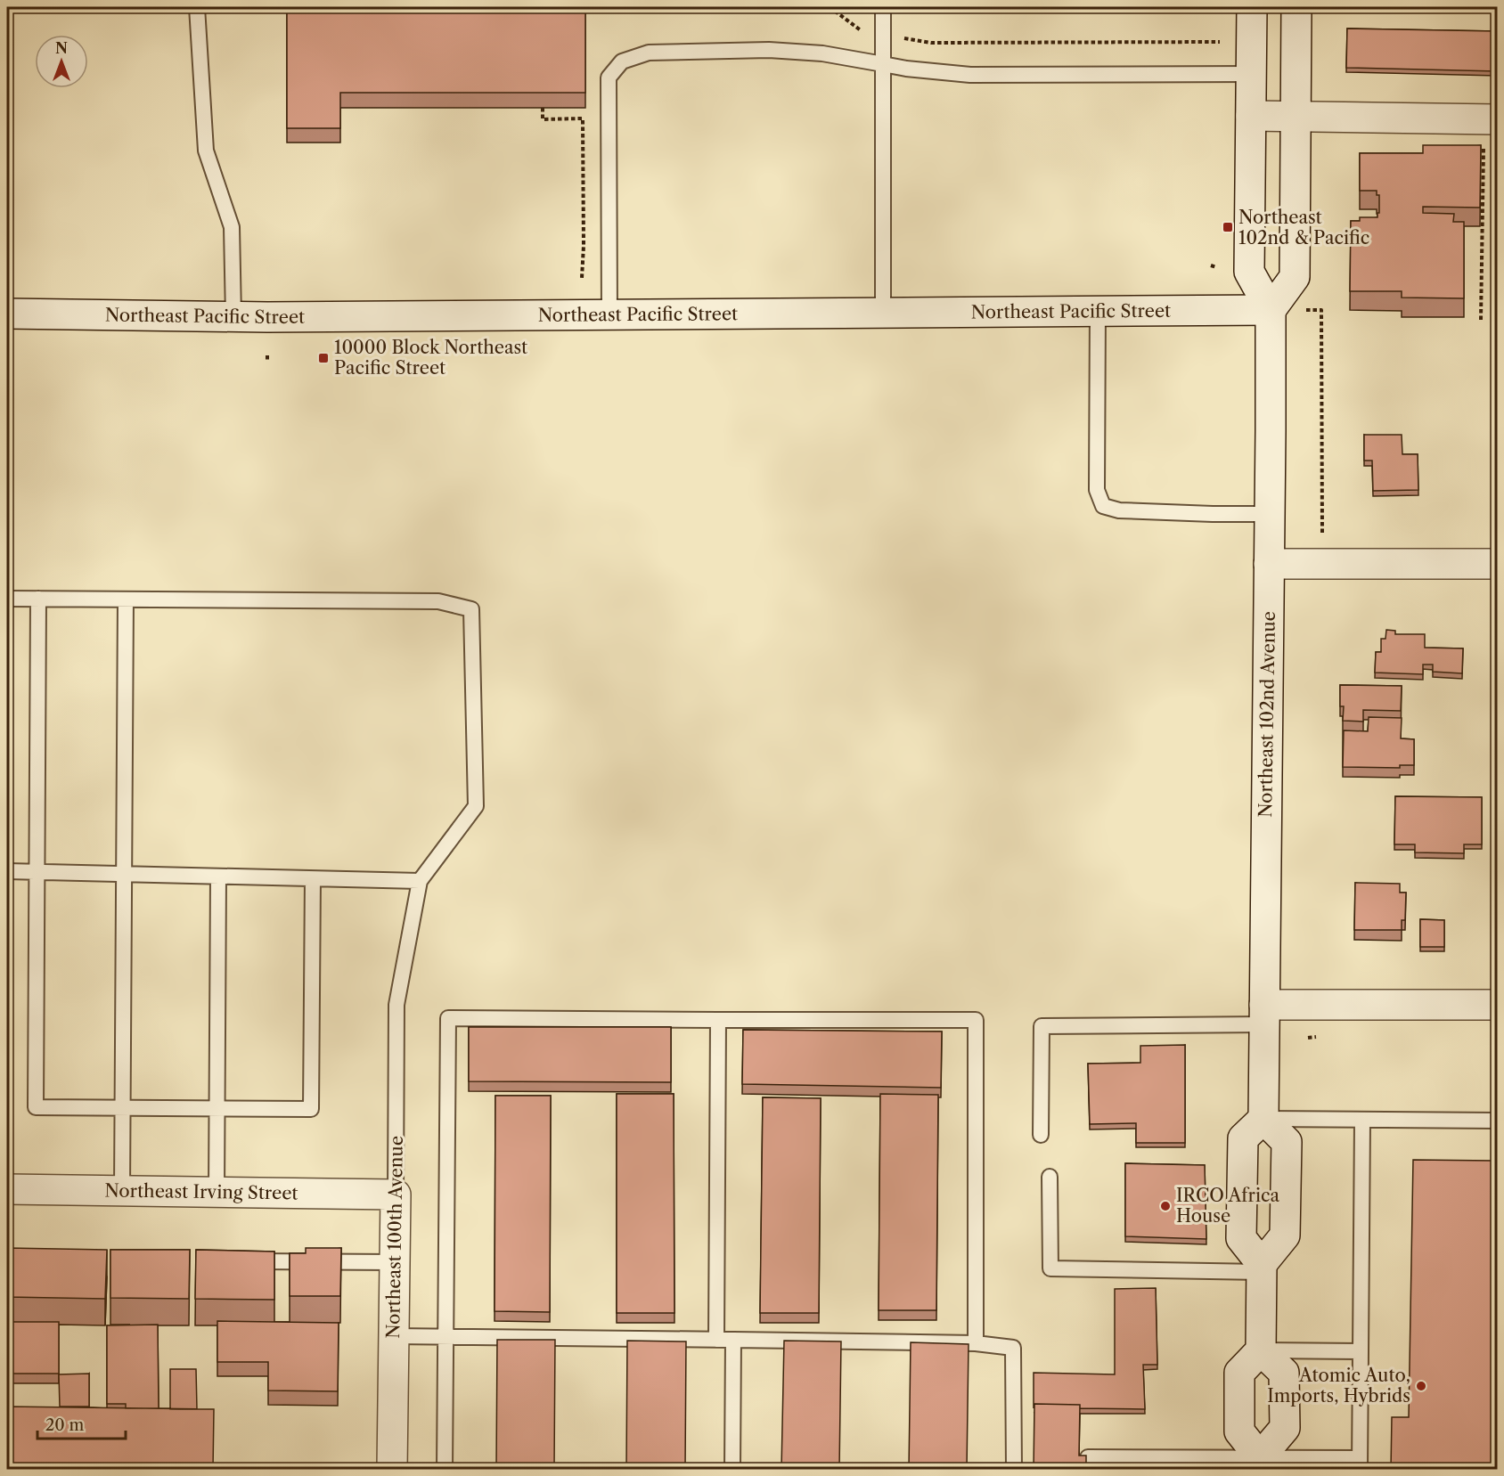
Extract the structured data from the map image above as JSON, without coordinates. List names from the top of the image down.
{
  "streets": {
    "street": [
      "Northeast Pacific Street",
      "Northeast 102nd Avenue",
      "Northeast Irving Street",
      "Northeast 100th Avenue"
    ]
  },
  "crossings": [
    ["Northeast Pacific Street", "Northeast 102nd Avenue"],
    ["Northeast Irving Street", "Northeast 100th Avenue"]
  ],
  "places": {
    "transit": ["Northeast 102nd & Pacific", "10000 Block Northeast Pacific Street"],
    "other": ["IRCO Africa House", "Atomic Auto, Imports, Hybrids"]
  },
  "scale_bar": "20 m",
  "north": "top"
}
